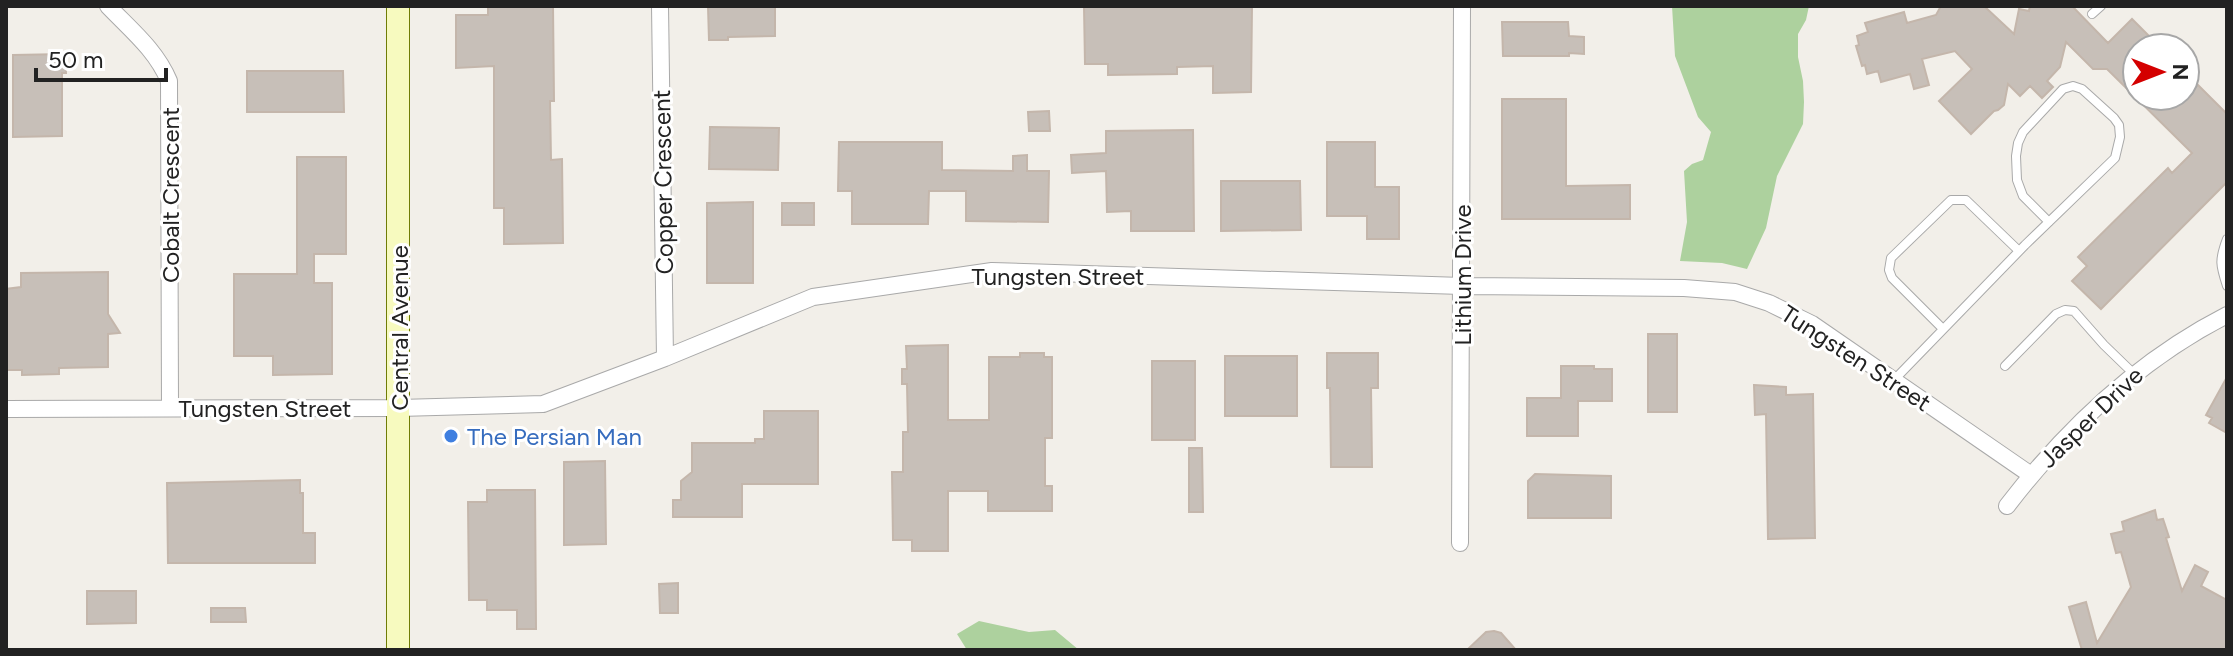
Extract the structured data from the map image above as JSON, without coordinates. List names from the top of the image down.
{
  "streets": {
    "main road": ["Central Avenue"],
    "street": [
      "Copper Crescent",
      "Cobalt Crescent",
      "Lithium Drive",
      "Tungsten Street",
      "Jasper Drive"
    ]
  },
  "crossings": [
    ["Copper Crescent", "Tungsten Street"],
    ["Cobalt Crescent", "Tungsten Street"],
    ["Lithium Drive", "Tungsten Street"],
    ["Tungsten Street", "Central Avenue"],
    ["Tungsten Street", "Jasper Drive"]
  ],
  "places": ["The Persian Man"],
  "scale_bar": "50 m",
  "north": "right"
}
